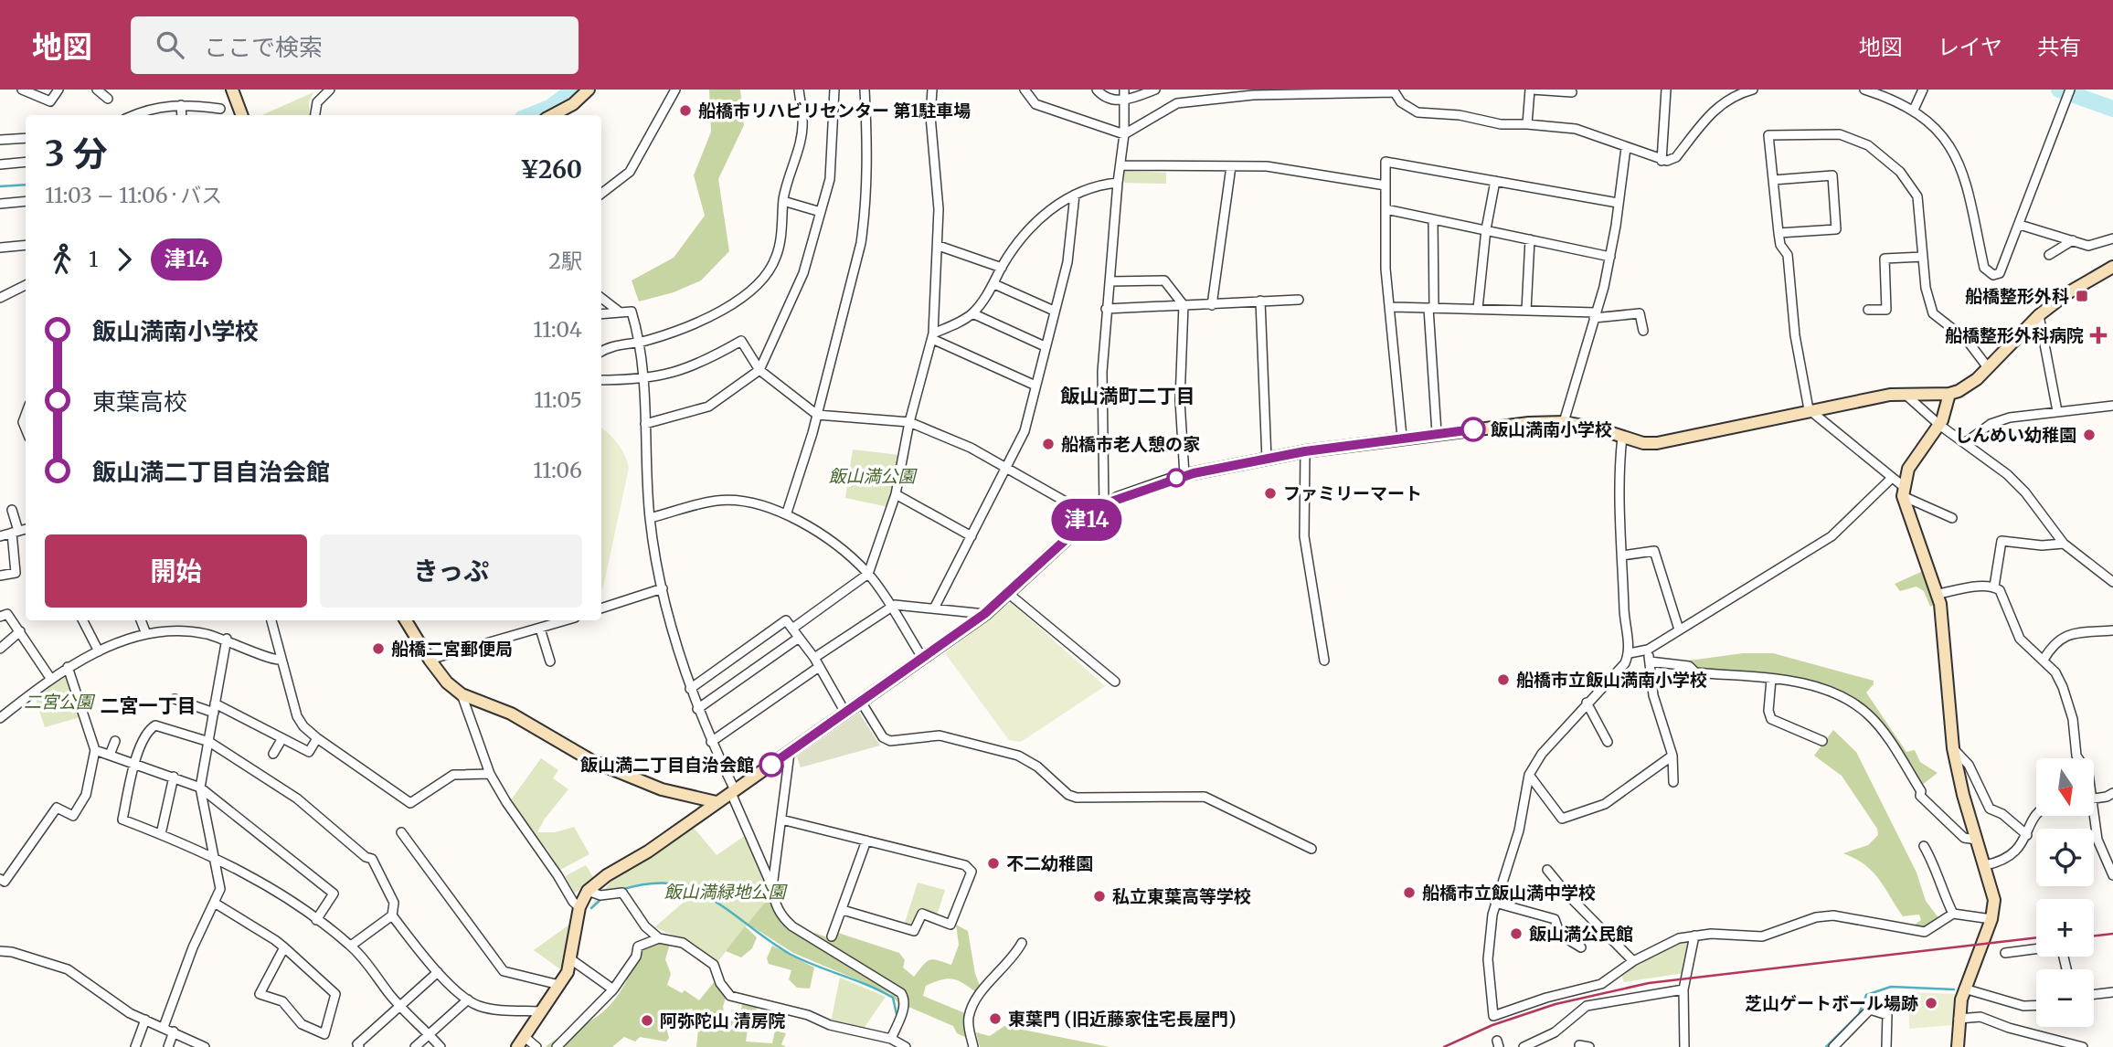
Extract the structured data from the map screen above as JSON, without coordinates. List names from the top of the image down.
{
  "districts": ["飯山満町二丁目", "二宮一丁目"],
  "parks": ["飯山満公園", "二宮公園", "飯山満緑地公園"],
  "places": {
    "other": [
      "船橋市リハビリセンター 第1駐車場",
      "飯山満南小学校",
      "しんめい幼稚園",
      "船橋市老人憩の家",
      "ファミリーマート",
      "船橋二宮郵便局",
      "船橋市立飯山満南小学校",
      "飯山満二丁目自治会館",
      "不二幼稚園",
      "船橋市立飯山満中学校",
      "私立東葉高等学校",
      "飯山満公民館",
      "芝山ゲートボール場跡",
      "東葉門 (旧近藤家住宅長屋門)",
      "阿弥陀山 清房院"
    ],
    "transit": ["船橋整形外科"],
    "health": ["船橋整形外科病院"]
  },
  "lines": ["bus line 津14"],
  "north": "bottom",
  "page": {
    "header": "地図",
    "search": "ここで検索",
    "nav": ["地図", "レイヤ", "共有"],
    "on_map": "津14",
    "heading": ["3 分", "11:03 – 11:06 · バス", "¥260"],
    "legs": ["1", "津14", "2駅"],
    "list": [
      {
        "name": "飯山満南小学校",
        "value": "11:04"
      },
      {
        "name": "東葉高校",
        "value": "11:05"
      },
      {
        "name": "飯山満二丁目自治会館",
        "value": "11:06"
      }
    ],
    "buttons": ["開始", "きっぷ"],
    "map_buttons": ["+", "−"]
  }
}
